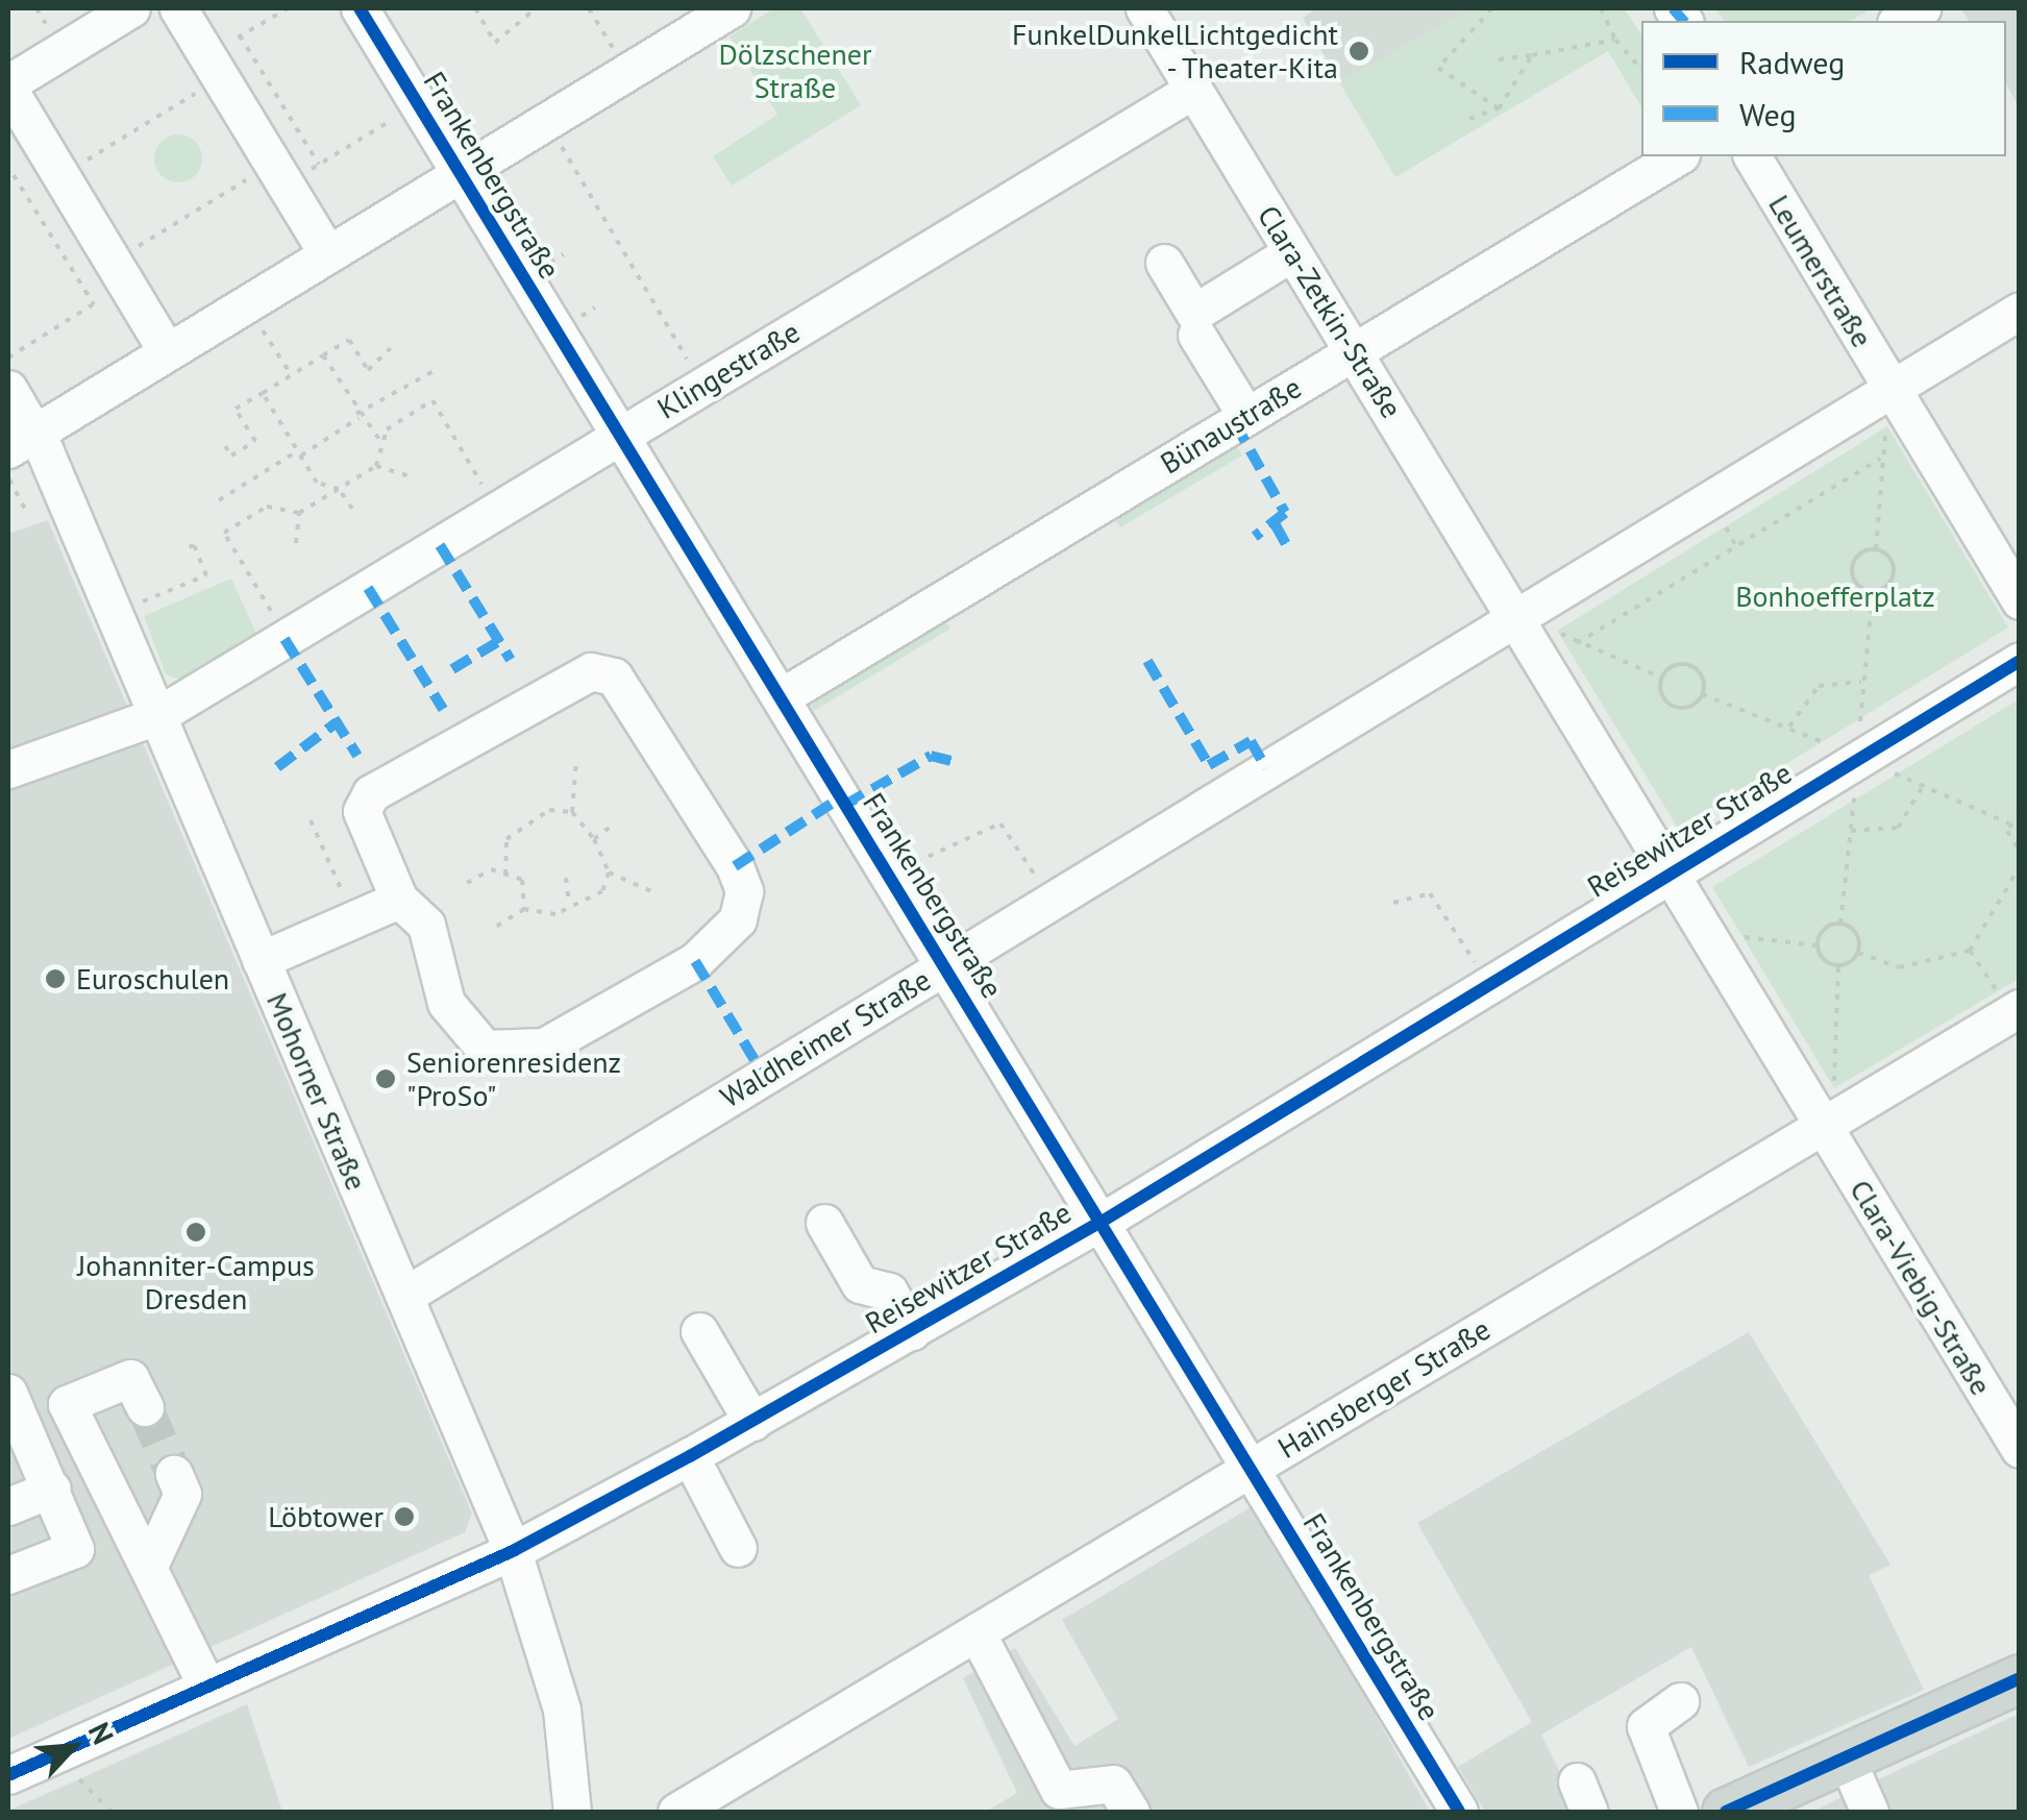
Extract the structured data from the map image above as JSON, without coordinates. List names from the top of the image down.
{
  "streets": {
    "street": [
      "Frankenbergstraße",
      "Leumerstraße",
      "Clara-Zetkin-Straße",
      "Klingestraße",
      "Bünaustraße",
      "Reisewitzer Straße",
      "Waldheimer Straße",
      "Mohorner Straße",
      "Clara-Viebig-Straße",
      "Hainsberger Straße"
    ]
  },
  "crossings": [
    ["Frankenbergstraße", "Klingestraße"],
    ["Frankenbergstraße", "Bünaustraße"],
    ["Frankenbergstraße", "Reisewitzer Straße"],
    ["Frankenbergstraße", "Waldheimer Straße"],
    ["Frankenbergstraße", "Hainsberger Straße"],
    ["Clara-Zetkin-Straße", "Klingestraße"],
    ["Clara-Zetkin-Straße", "Bünaustraße"],
    ["Clara-Zetkin-Straße", "Waldheimer Straße"],
    ["Klingestraße", "Mohorner Straße"],
    ["Reisewitzer Straße", "Mohorner Straße"],
    ["Waldheimer Straße", "Mohorner Straße"],
    ["Clara-Viebig-Straße", "Hainsberger Straße"]
  ],
  "parks": ["Dölzschener Straße", "Bonhoefferplatz"],
  "places": [
    "FunkelDunkelLichtgedicht - Theater-Kita",
    "Euroschulen",
    "Seniorenresidenz \"ProSo\"",
    "Johanniter-Campus Dresden",
    "Löbtower"
  ],
  "legend": ["Radweg", "Weg"],
  "north": "top right"
}
